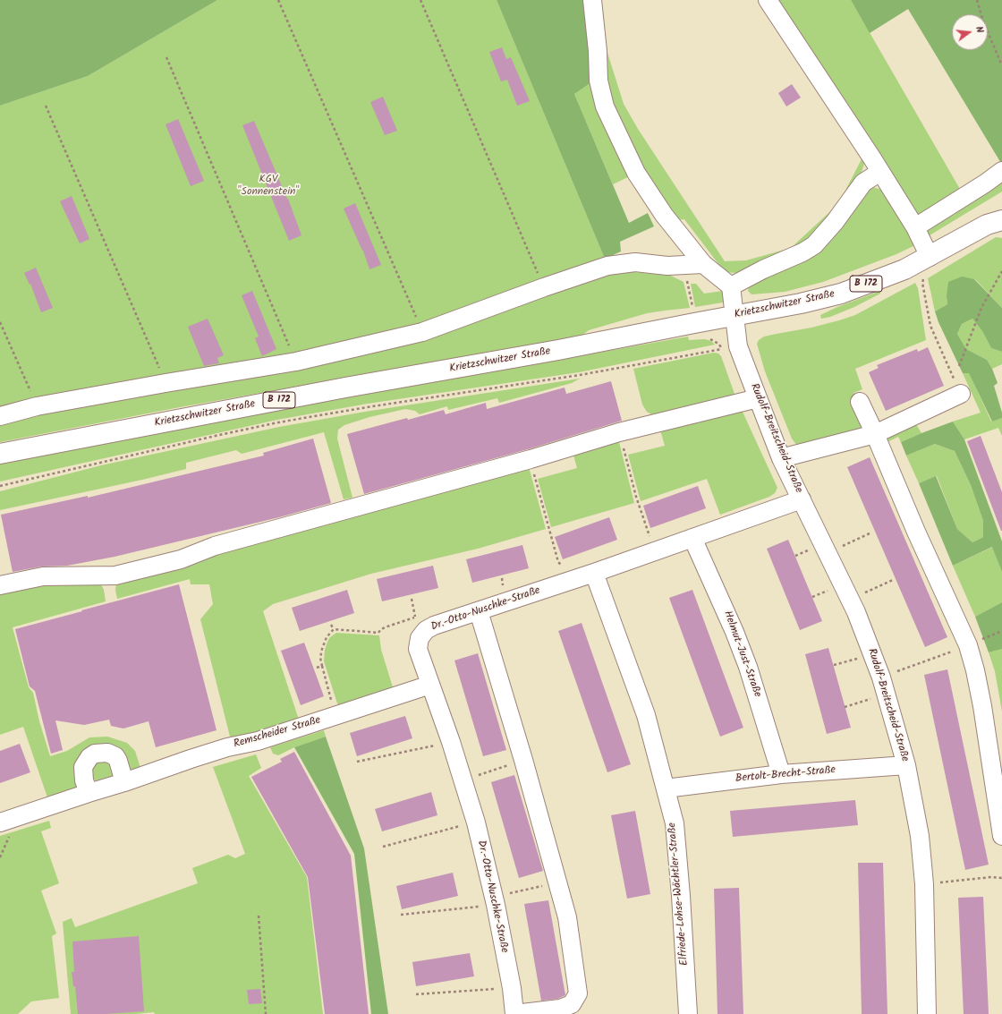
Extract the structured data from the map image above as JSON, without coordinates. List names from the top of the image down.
{
  "streets": {
    "main road": ["B 172", "Krietzschwitzer Straße"],
    "street": [
      "Rudolf-Breitscheid-Straße",
      "Dr.-Otto-Nuschke-Straße",
      "Helmut-Just-Straße",
      "Remscheider Straße",
      "Bertolt-Brecht-Straße",
      "Elfriede-Lohse-Wächtler-Straße"
    ]
  },
  "crossings": [
    ["Krietzschwitzer Straße", "Rudolf-Breitscheid-Straße"],
    ["Rudolf-Breitscheid-Straße", "Dr.-Otto-Nuschke-Straße"],
    ["Rudolf-Breitscheid-Straße", "Bertolt-Brecht-Straße"],
    ["Dr.-Otto-Nuschke-Straße", "Helmut-Just-Straße"],
    ["Dr.-Otto-Nuschke-Straße", "Remscheider Straße"],
    ["Dr.-Otto-Nuschke-Straße", "Elfriede-Lohse-Wächtler-Straße"],
    ["Helmut-Just-Straße", "Bertolt-Brecht-Straße"],
    ["Bertolt-Brecht-Straße", "Elfriede-Lohse-Wächtler-Straße"]
  ],
  "parks": ["KGV \"Sonnenstein\""],
  "north": "right"
}
